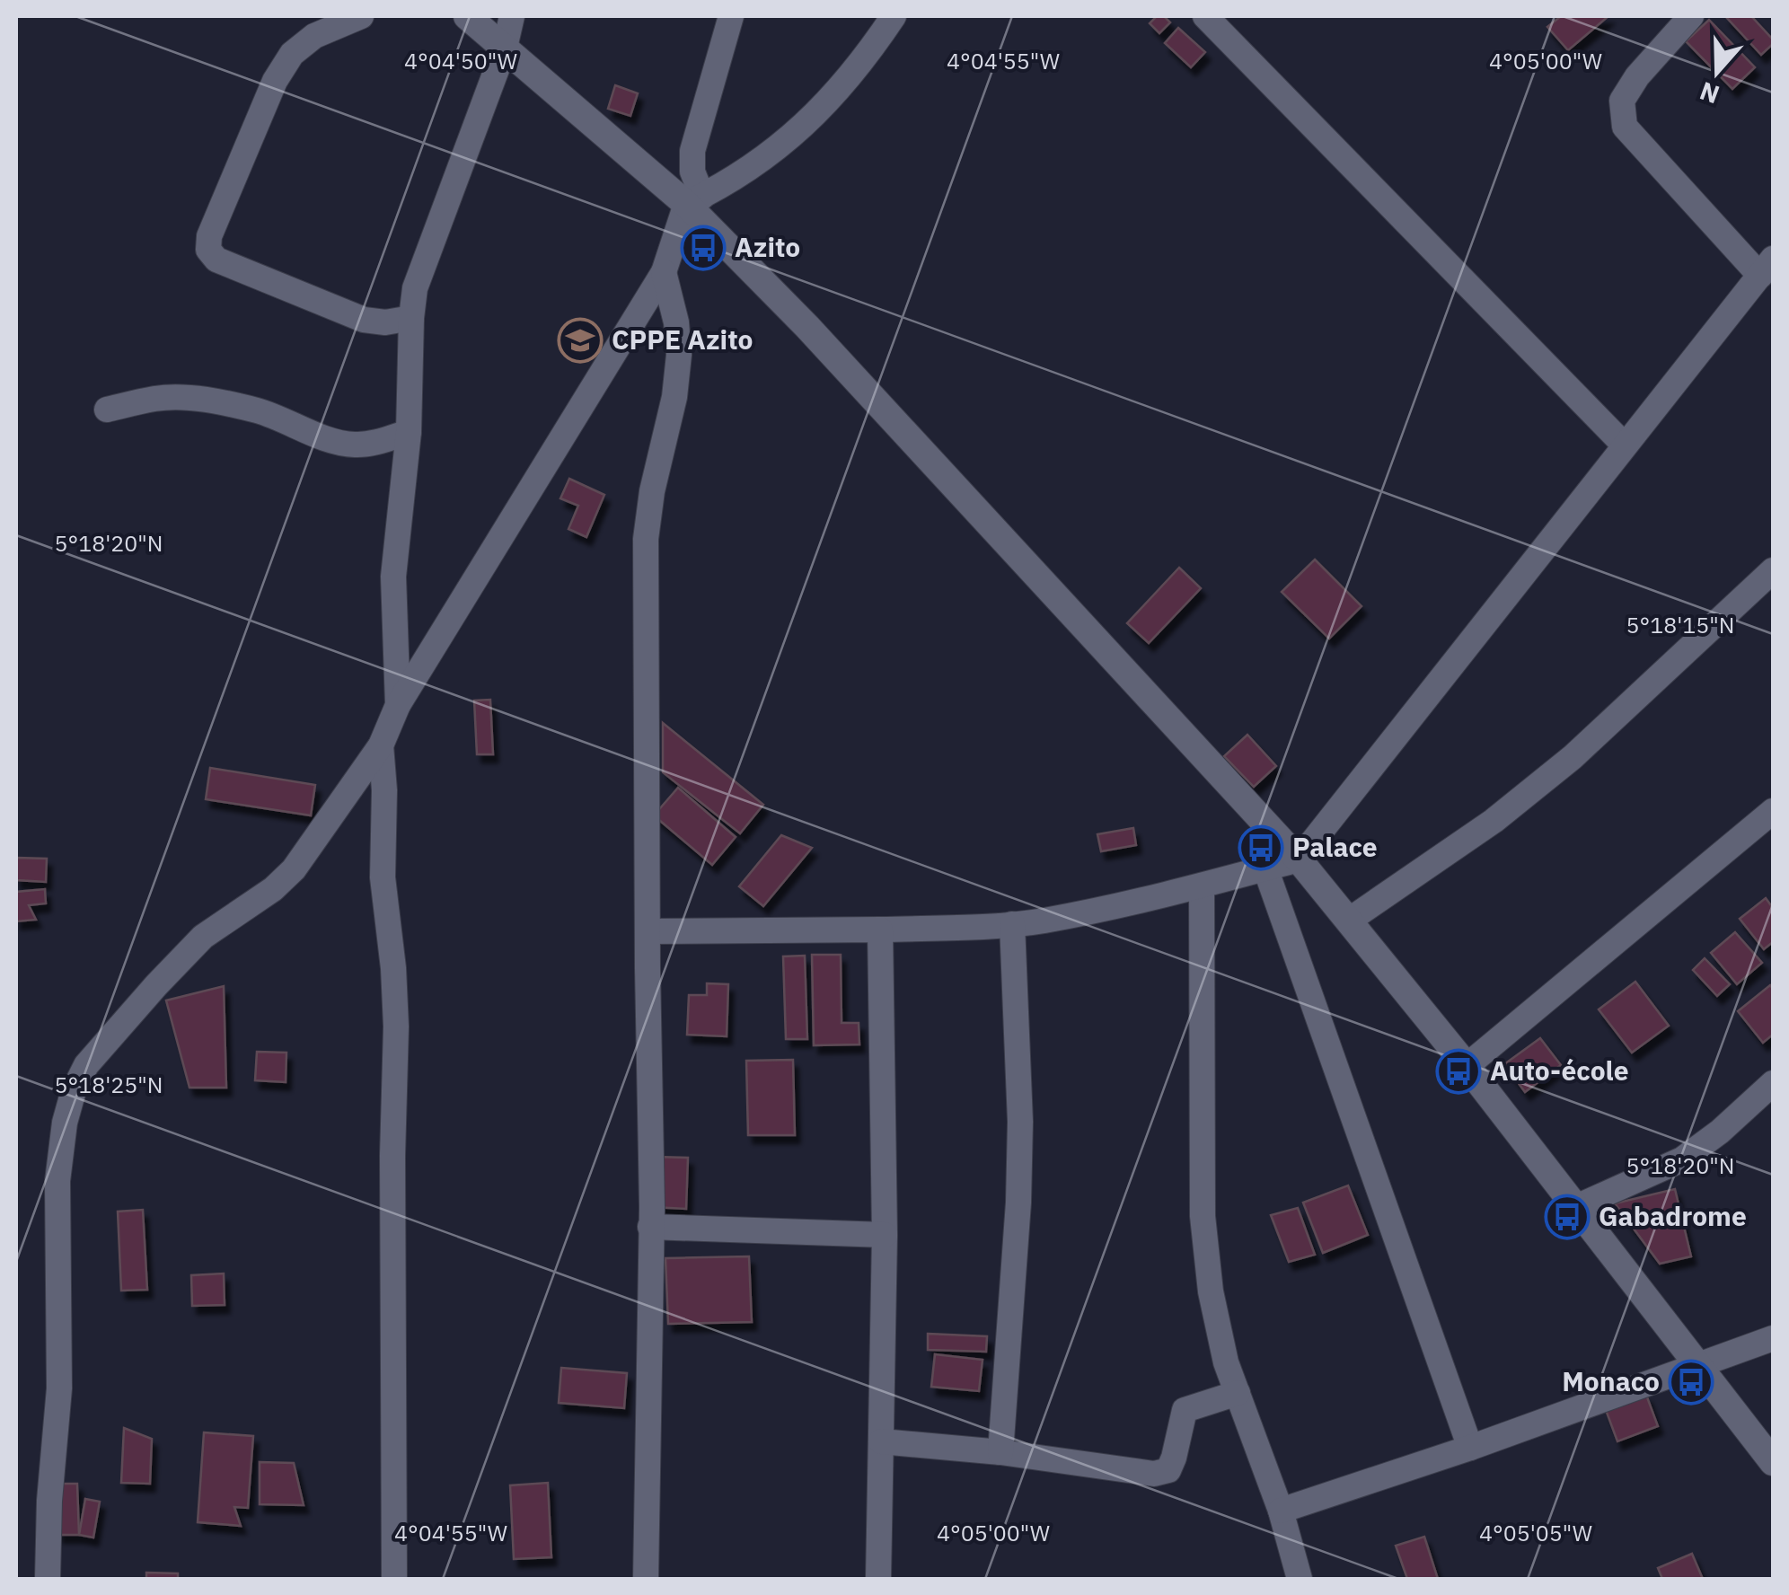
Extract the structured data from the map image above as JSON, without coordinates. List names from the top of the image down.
{
  "places": {
    "bus stop": [
      "Azito",
      "Palace",
      "Auto-école",
      "Gabadrome",
      "Monaco"
    ],
    "school or university": ["CPPE Azito"]
  },
  "north": "bottom",
  "coordinates": [
    "4°04'55\"W",
    "4°04'50\"W",
    "4°05'00\"W",
    "5°18'20\"N",
    "5°18'15\"N",
    "5°18'25\"N",
    "4°05'05\"W"
  ]
}
